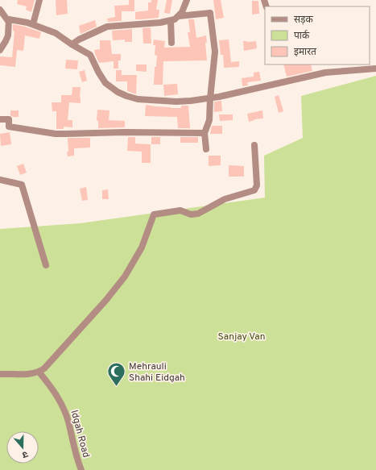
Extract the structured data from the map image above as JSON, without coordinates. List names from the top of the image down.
{
  "streets": {
    "street": ["Idgah Road"]
  },
  "parks": ["Sanjay Van"],
  "places": {
    "mosque": ["Mehrauli Shahi Eidgah"]
  },
  "legend": ["सड़क", "पार्क", "इमारत"],
  "north": "bottom"
}
